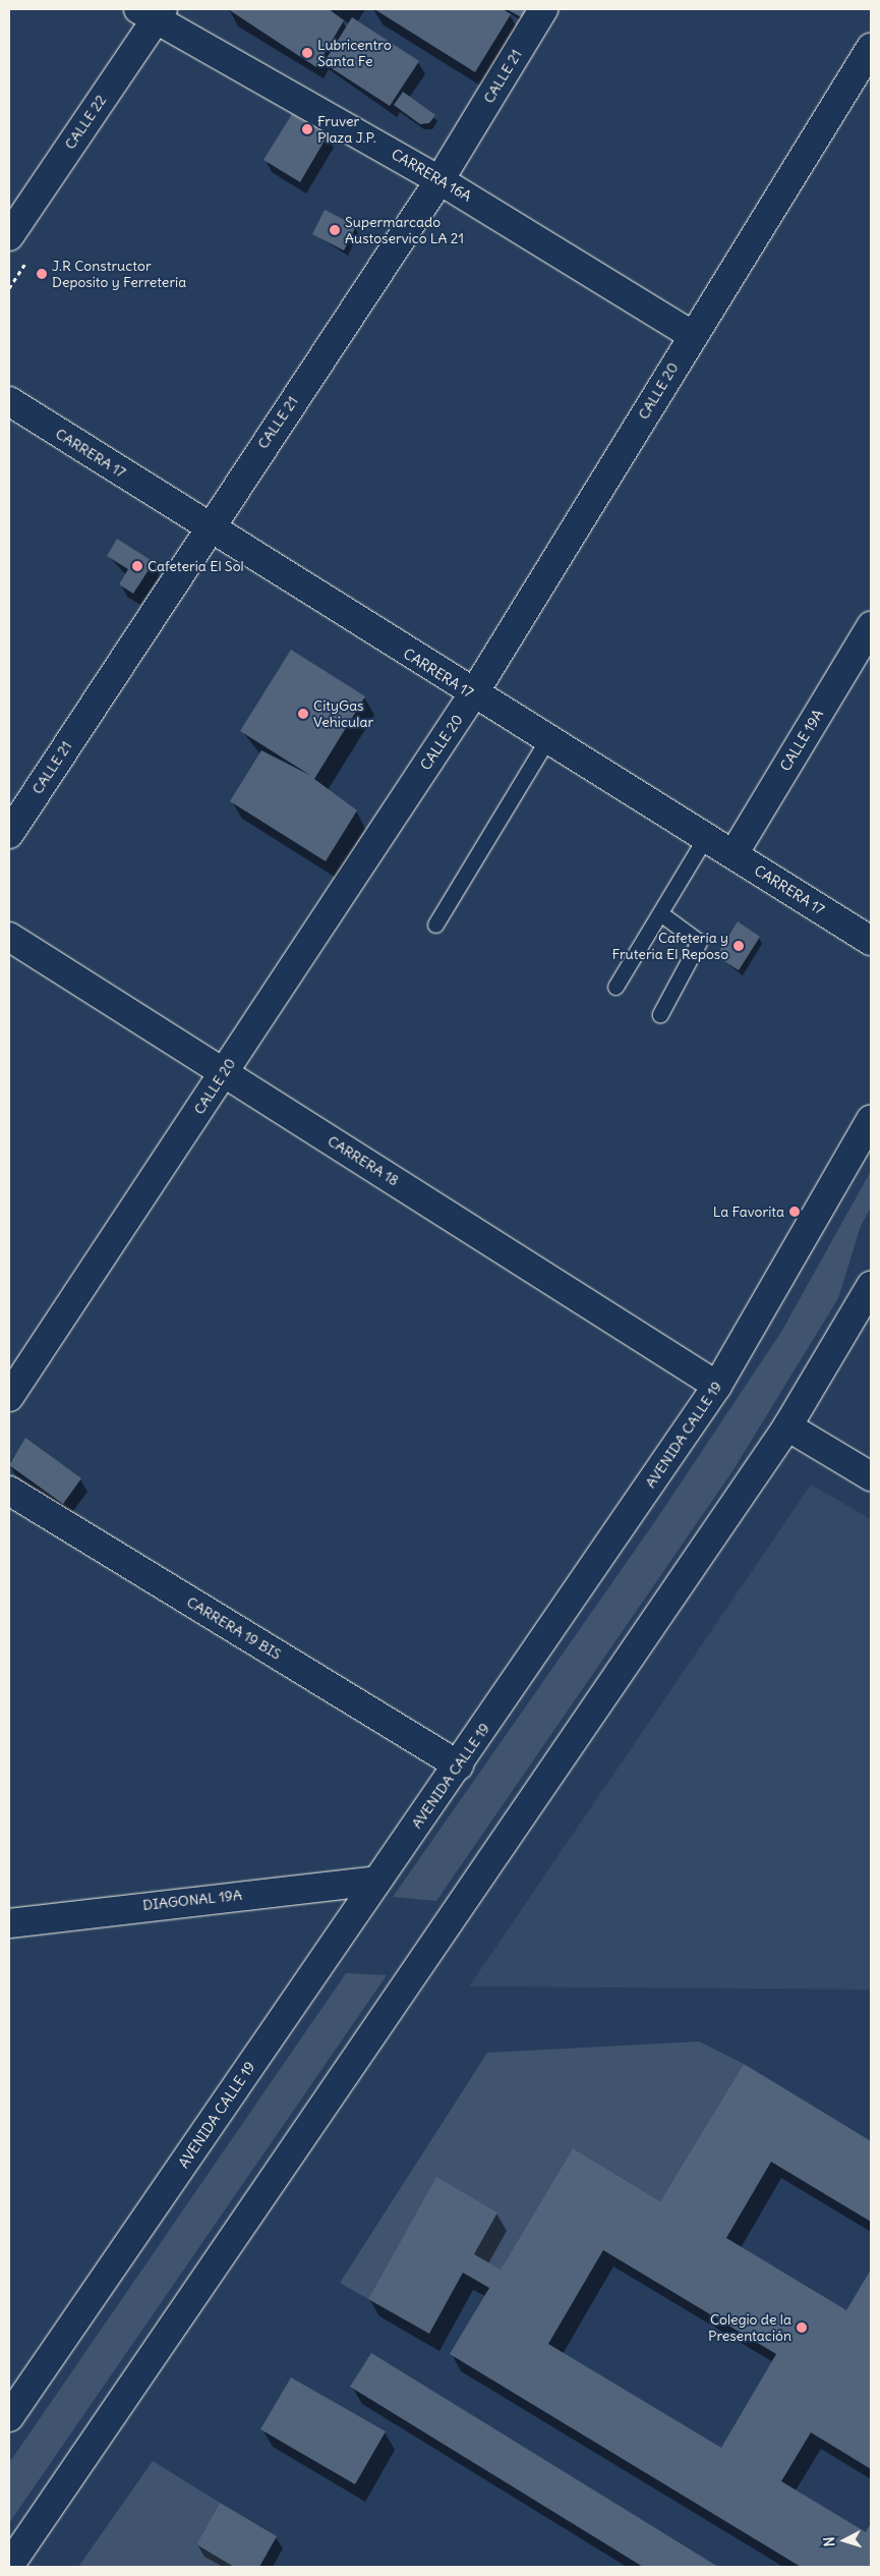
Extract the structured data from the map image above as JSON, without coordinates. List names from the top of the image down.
{
  "streets": {
    "street": [
      "CALLE 21",
      "CALLE 22",
      "CARRERA 16A",
      "CALLE 20",
      "CARRERA 17",
      "CALLE 19A",
      "CARRERA 18",
      "AVENIDA CALLE 19",
      "CARRERA 19 BIS",
      "DIAGONAL 19A"
    ]
  },
  "crossings": [
    ["CALLE 21", "CARRERA 16A"],
    ["CALLE 21", "CARRERA 17"],
    ["CALLE 22", "CARRERA 16A"],
    ["CARRERA 16A", "CALLE 20"],
    ["CALLE 20", "CARRERA 17"],
    ["CALLE 20", "CARRERA 18"],
    ["CARRERA 17", "CALLE 19A"],
    ["CARRERA 18", "AVENIDA CALLE 19"],
    ["AVENIDA CALLE 19", "CARRERA 19 BIS"],
    ["AVENIDA CALLE 19", "DIAGONAL 19A"]
  ],
  "places": [
    "Lubricentro Santa Fe",
    "Fruver Plaza J.P.",
    "Supermarcado Austoservico LA 21",
    "J.R Constructor Deposito y Ferretería",
    "Cafeteria El Sol",
    "CityGas Vehicular",
    "Cafetería y Fruteria El Reposo",
    "La Favorita",
    "Colegio de la Presentación"
  ],
  "north": "left"
}
